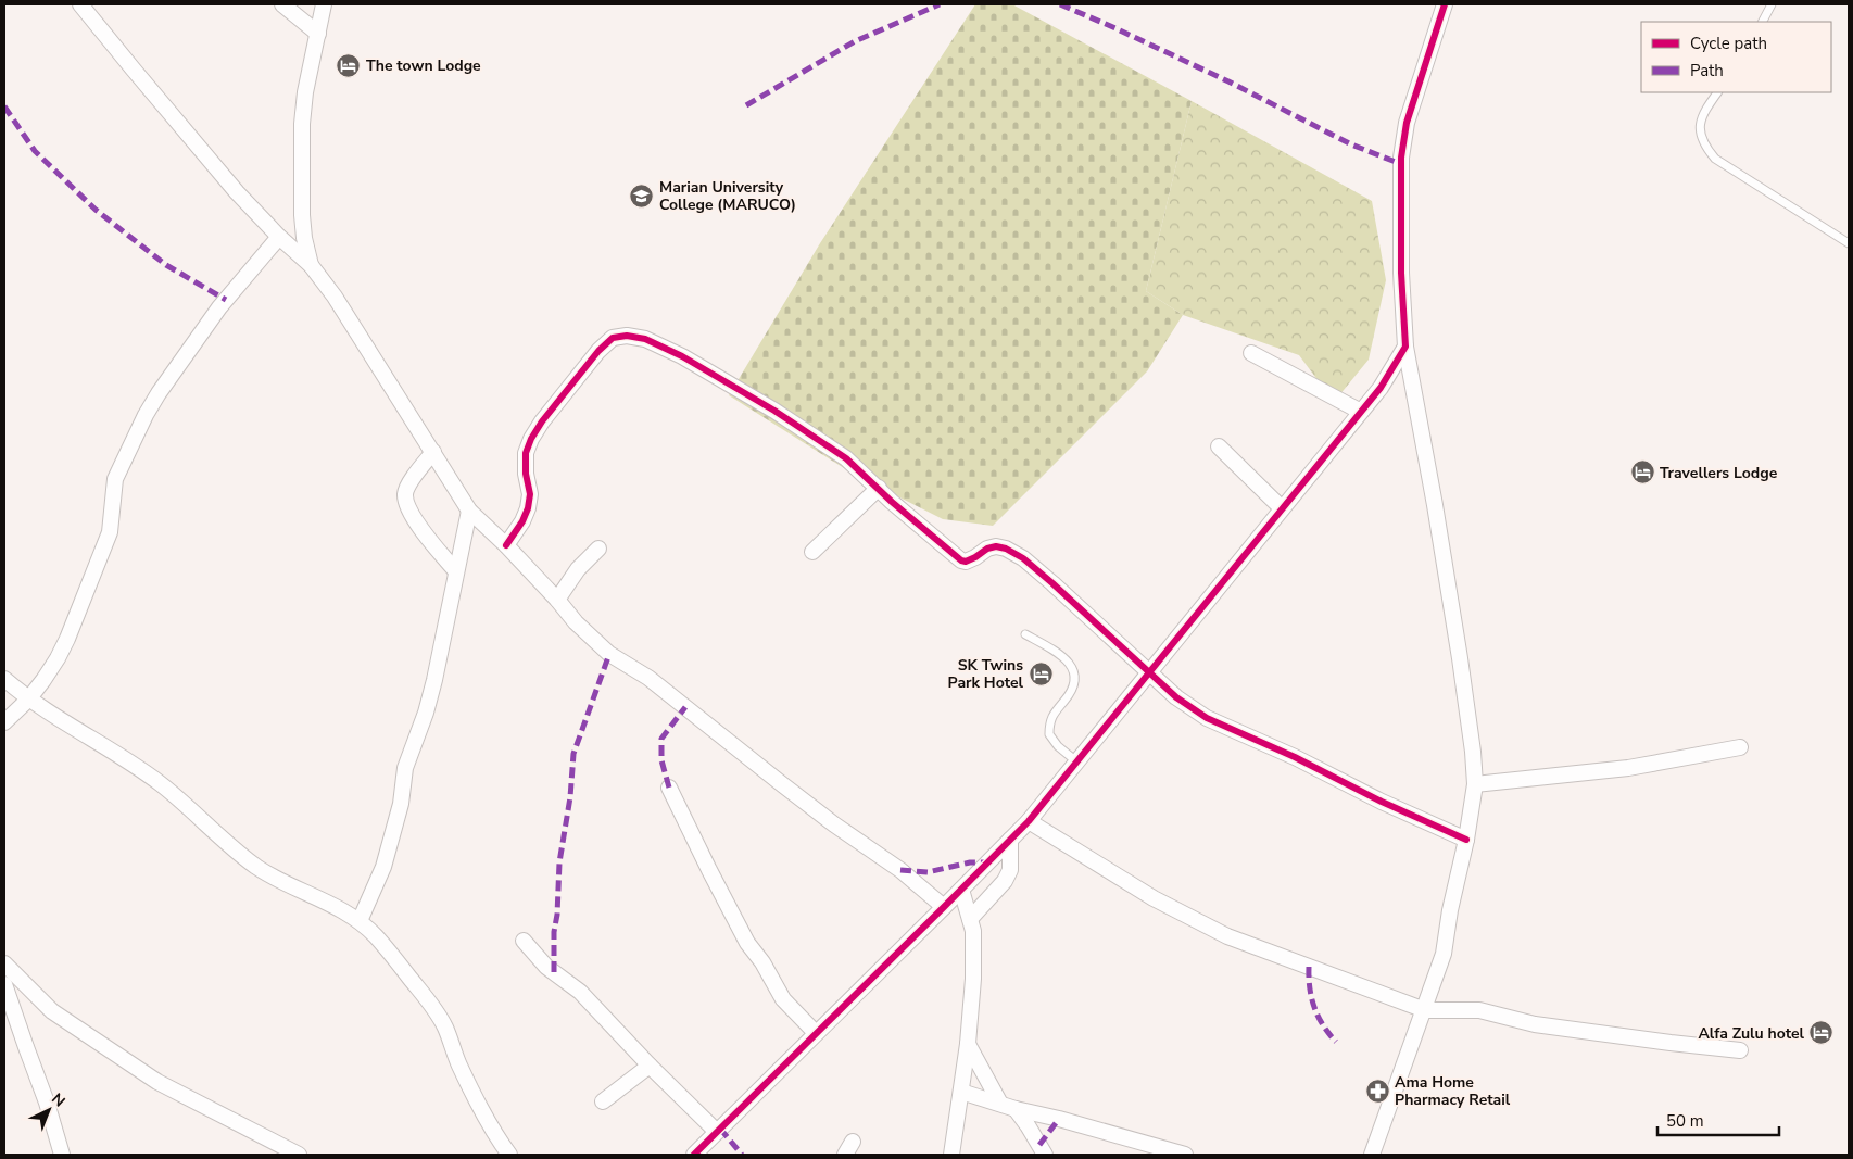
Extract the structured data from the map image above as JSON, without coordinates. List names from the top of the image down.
{
  "places": {
    "hotel": [
      "The town Lodge",
      "Travellers Lodge",
      "SK Twins Park Hotel",
      "Alfa Zulu hotel"
    ],
    "school or university": ["Marian University College (MARUCO)"],
    "pharmacy": ["Ama Home Pharmacy Retail"]
  },
  "legend": ["Cycle path", "Path"],
  "scale_bar": "50 m",
  "north": "top right"
}
